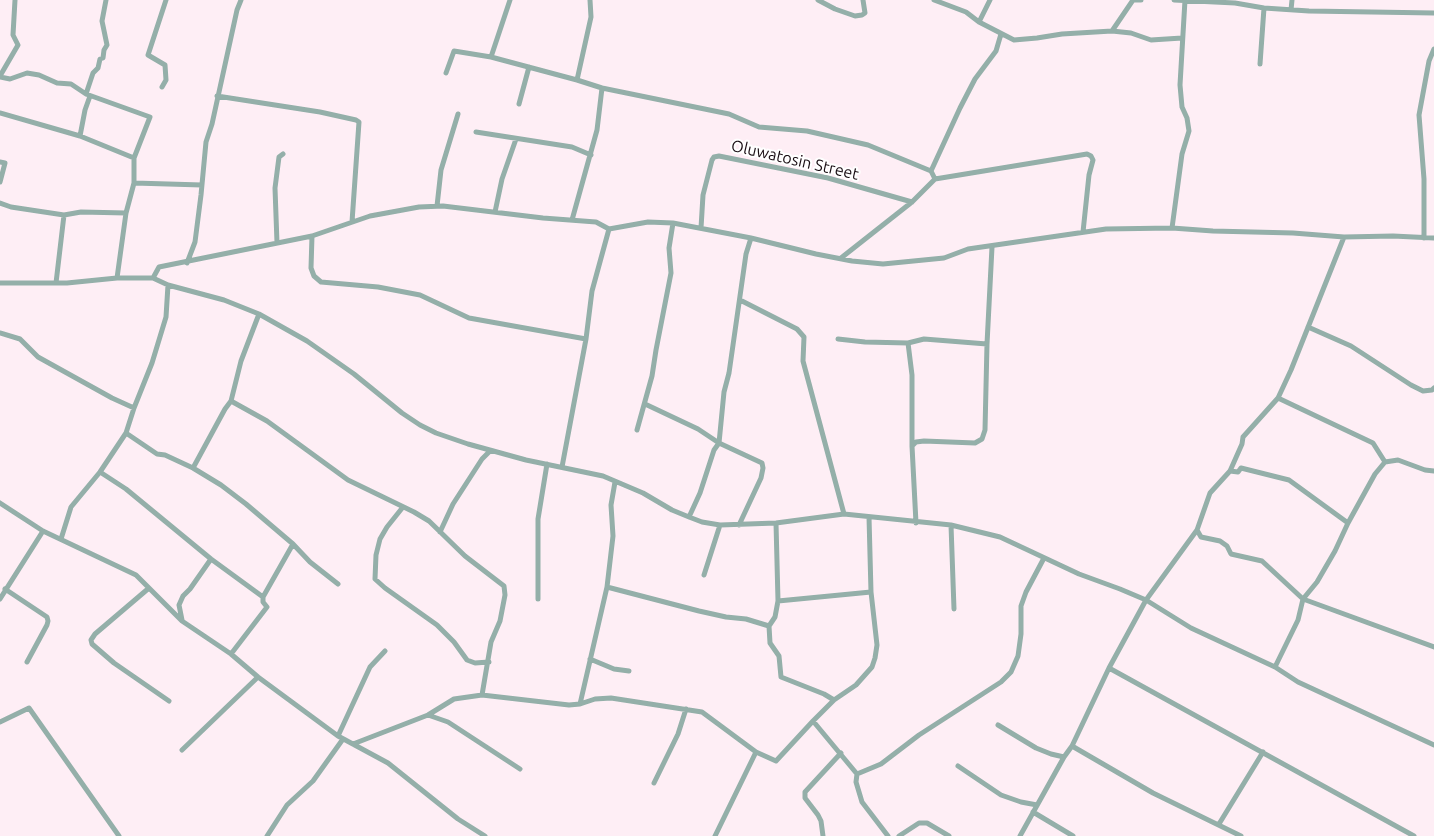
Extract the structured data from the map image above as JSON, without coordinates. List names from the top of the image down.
{
  "streets": {
    "street": ["Oluwatosin Street"]
  }
}
